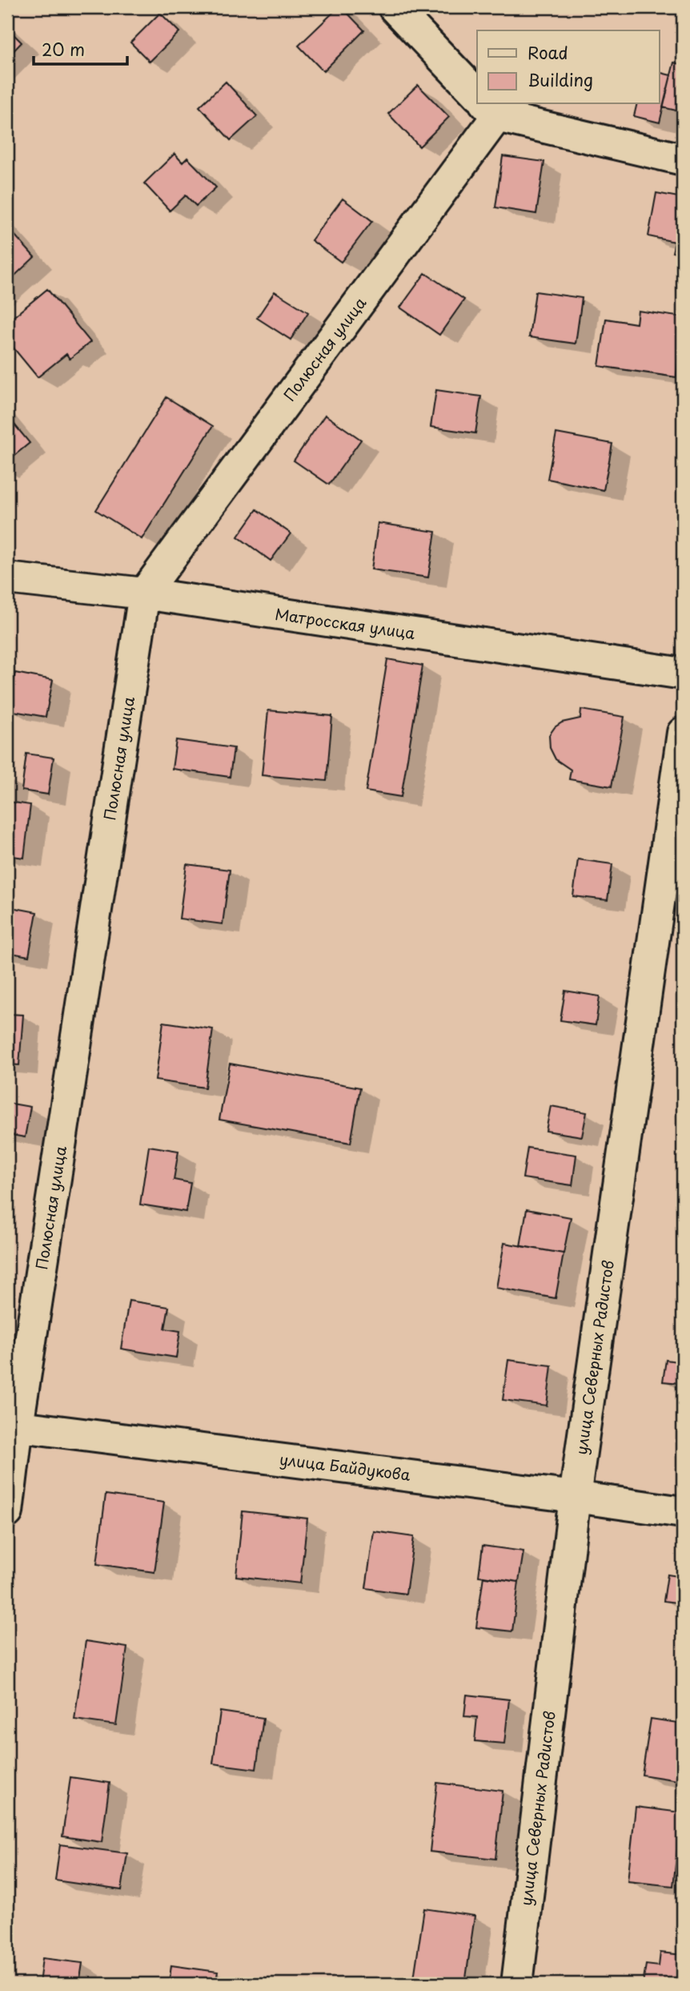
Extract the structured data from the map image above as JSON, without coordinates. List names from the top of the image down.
{
  "streets": {
    "street": [
      "Полюсная улица",
      "Матросская улица",
      "улица Северных Радистов",
      "улица Байдукова"
    ]
  },
  "crossings": [
    ["Полюсная улица", "Матросская улица"],
    ["Полюсная улица", "улица Байдукова"],
    ["улица Северных Радистов", "улица Байдукова"]
  ],
  "legend": ["Road", "Building"],
  "scale_bar": "20 m"
}
